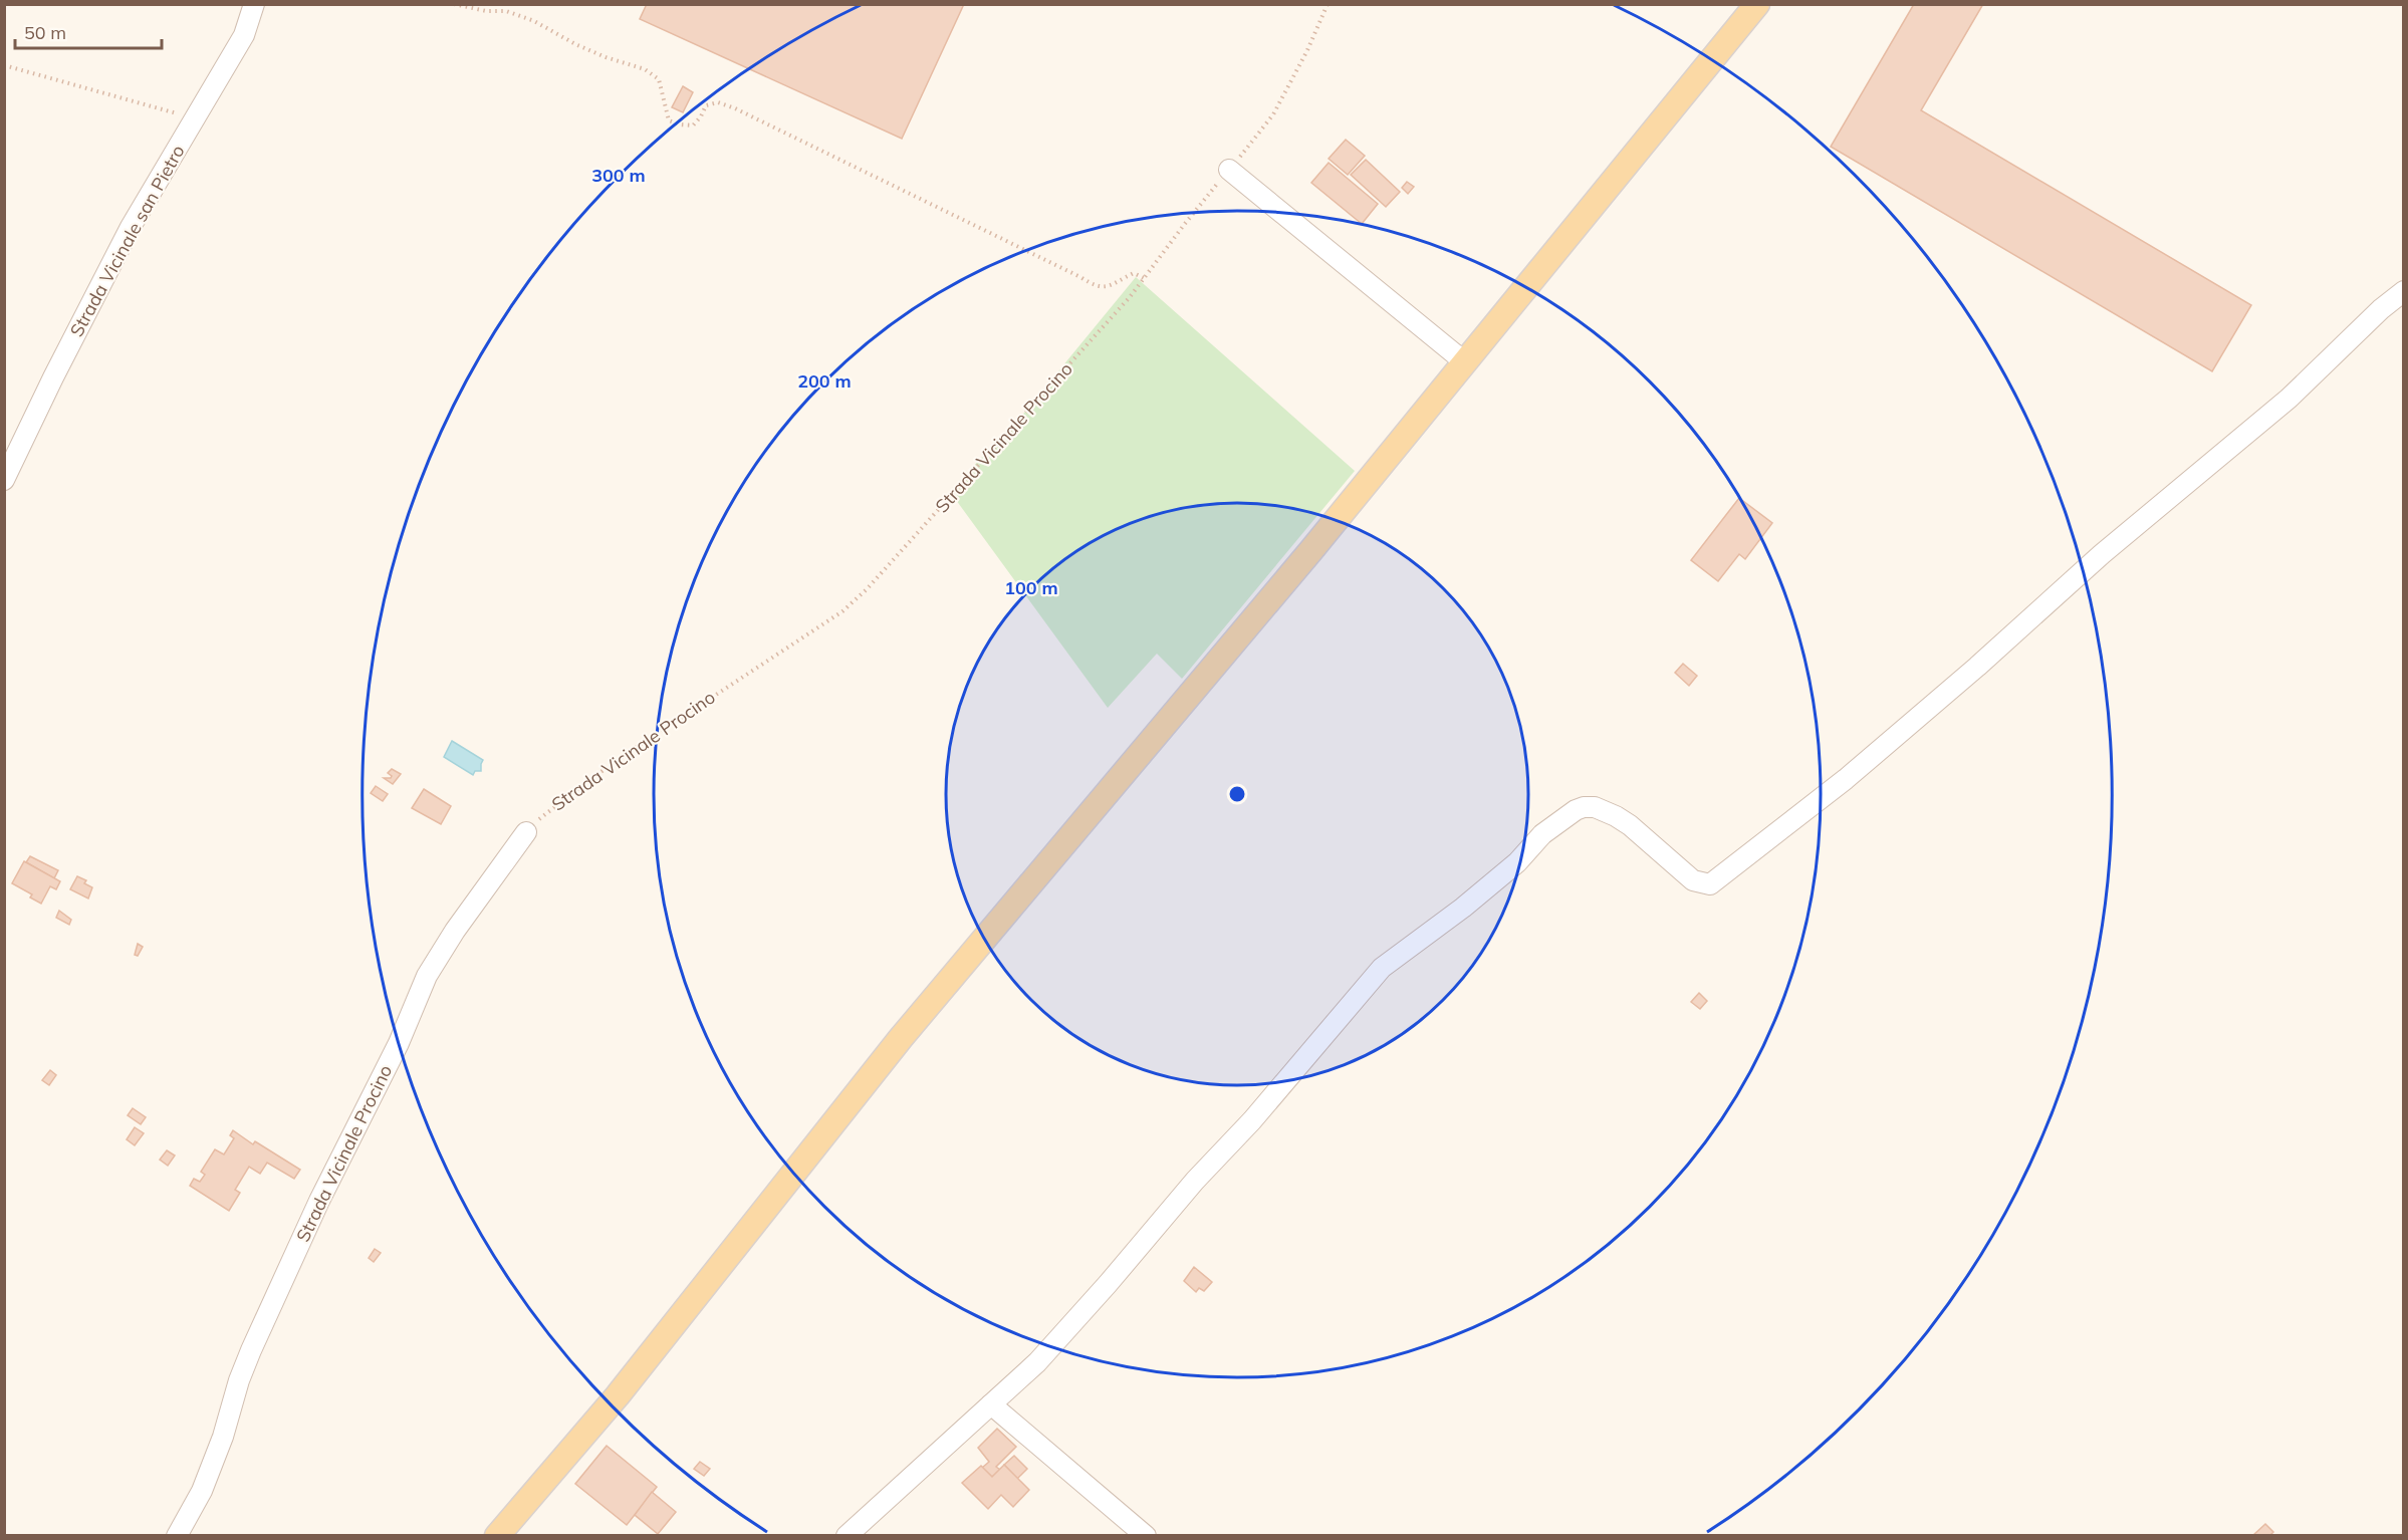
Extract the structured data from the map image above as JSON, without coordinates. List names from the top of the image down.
{
  "streets": {
    "street": ["Strada Vicinale san Pietro", "Strada Vicinale Procino"]
  },
  "scale_bar": "50 m",
  "rings": ["300 m", "200 m", "100 m"]
}
